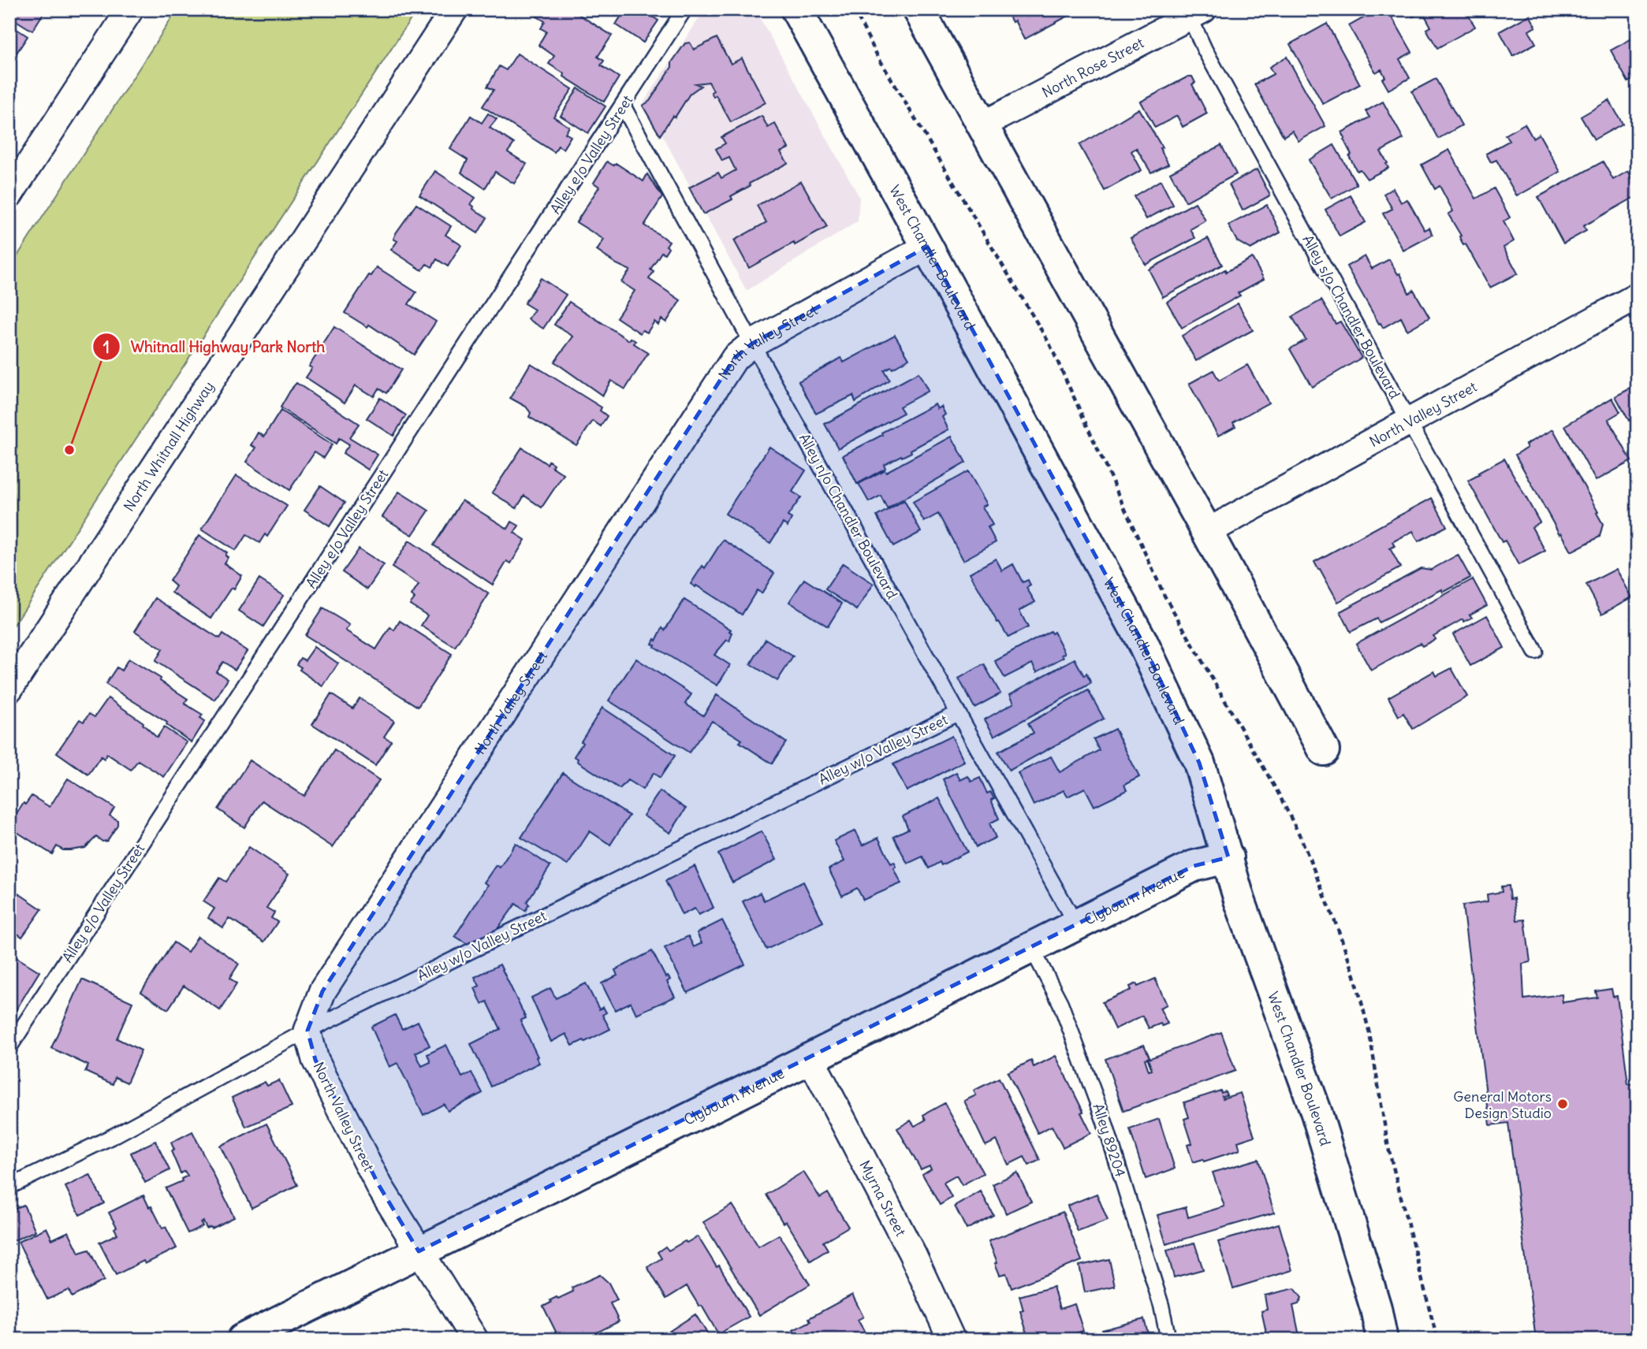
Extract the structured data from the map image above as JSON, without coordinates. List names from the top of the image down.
{
  "streets": {
    "main road": ["West Chandler Boulevard", "Clybourn Avenue"],
    "street": [
      "North Rose Street",
      "North Valley Street",
      "North Whitnall Highway",
      "Myrna Street"
    ],
    "lane": [
      "Alley e/o Valley Street",
      "Alley s/o Chandler Boulevard",
      "Alley n/o Chandler Boulevard",
      "Alley w/o Valley Street",
      "Alley 89204"
    ]
  },
  "crossings": [
    ["North Rose Street", "Alley s/o Chandler Boulevard"],
    ["Alley e/o Valley Street", "Alley n/o Chandler Boulevard"],
    ["West Chandler Boulevard", "North Valley Street"],
    ["West Chandler Boulevard", "Clybourn Avenue"],
    ["Alley s/o Chandler Boulevard", "North Valley Street"],
    ["North Valley Street", "Alley n/o Chandler Boulevard"],
    ["North Valley Street", "Alley w/o Valley Street"],
    ["North Valley Street", "Clybourn Avenue"],
    ["Alley n/o Chandler Boulevard", "Alley w/o Valley Street"],
    ["Alley n/o Chandler Boulevard", "Clybourn Avenue"],
    ["Clybourn Avenue", "Alley 89204"],
    ["Clybourn Avenue", "Myrna Street"]
  ],
  "places": ["Whitnall Highway Park North", "General Motors Design Studio"]
}
